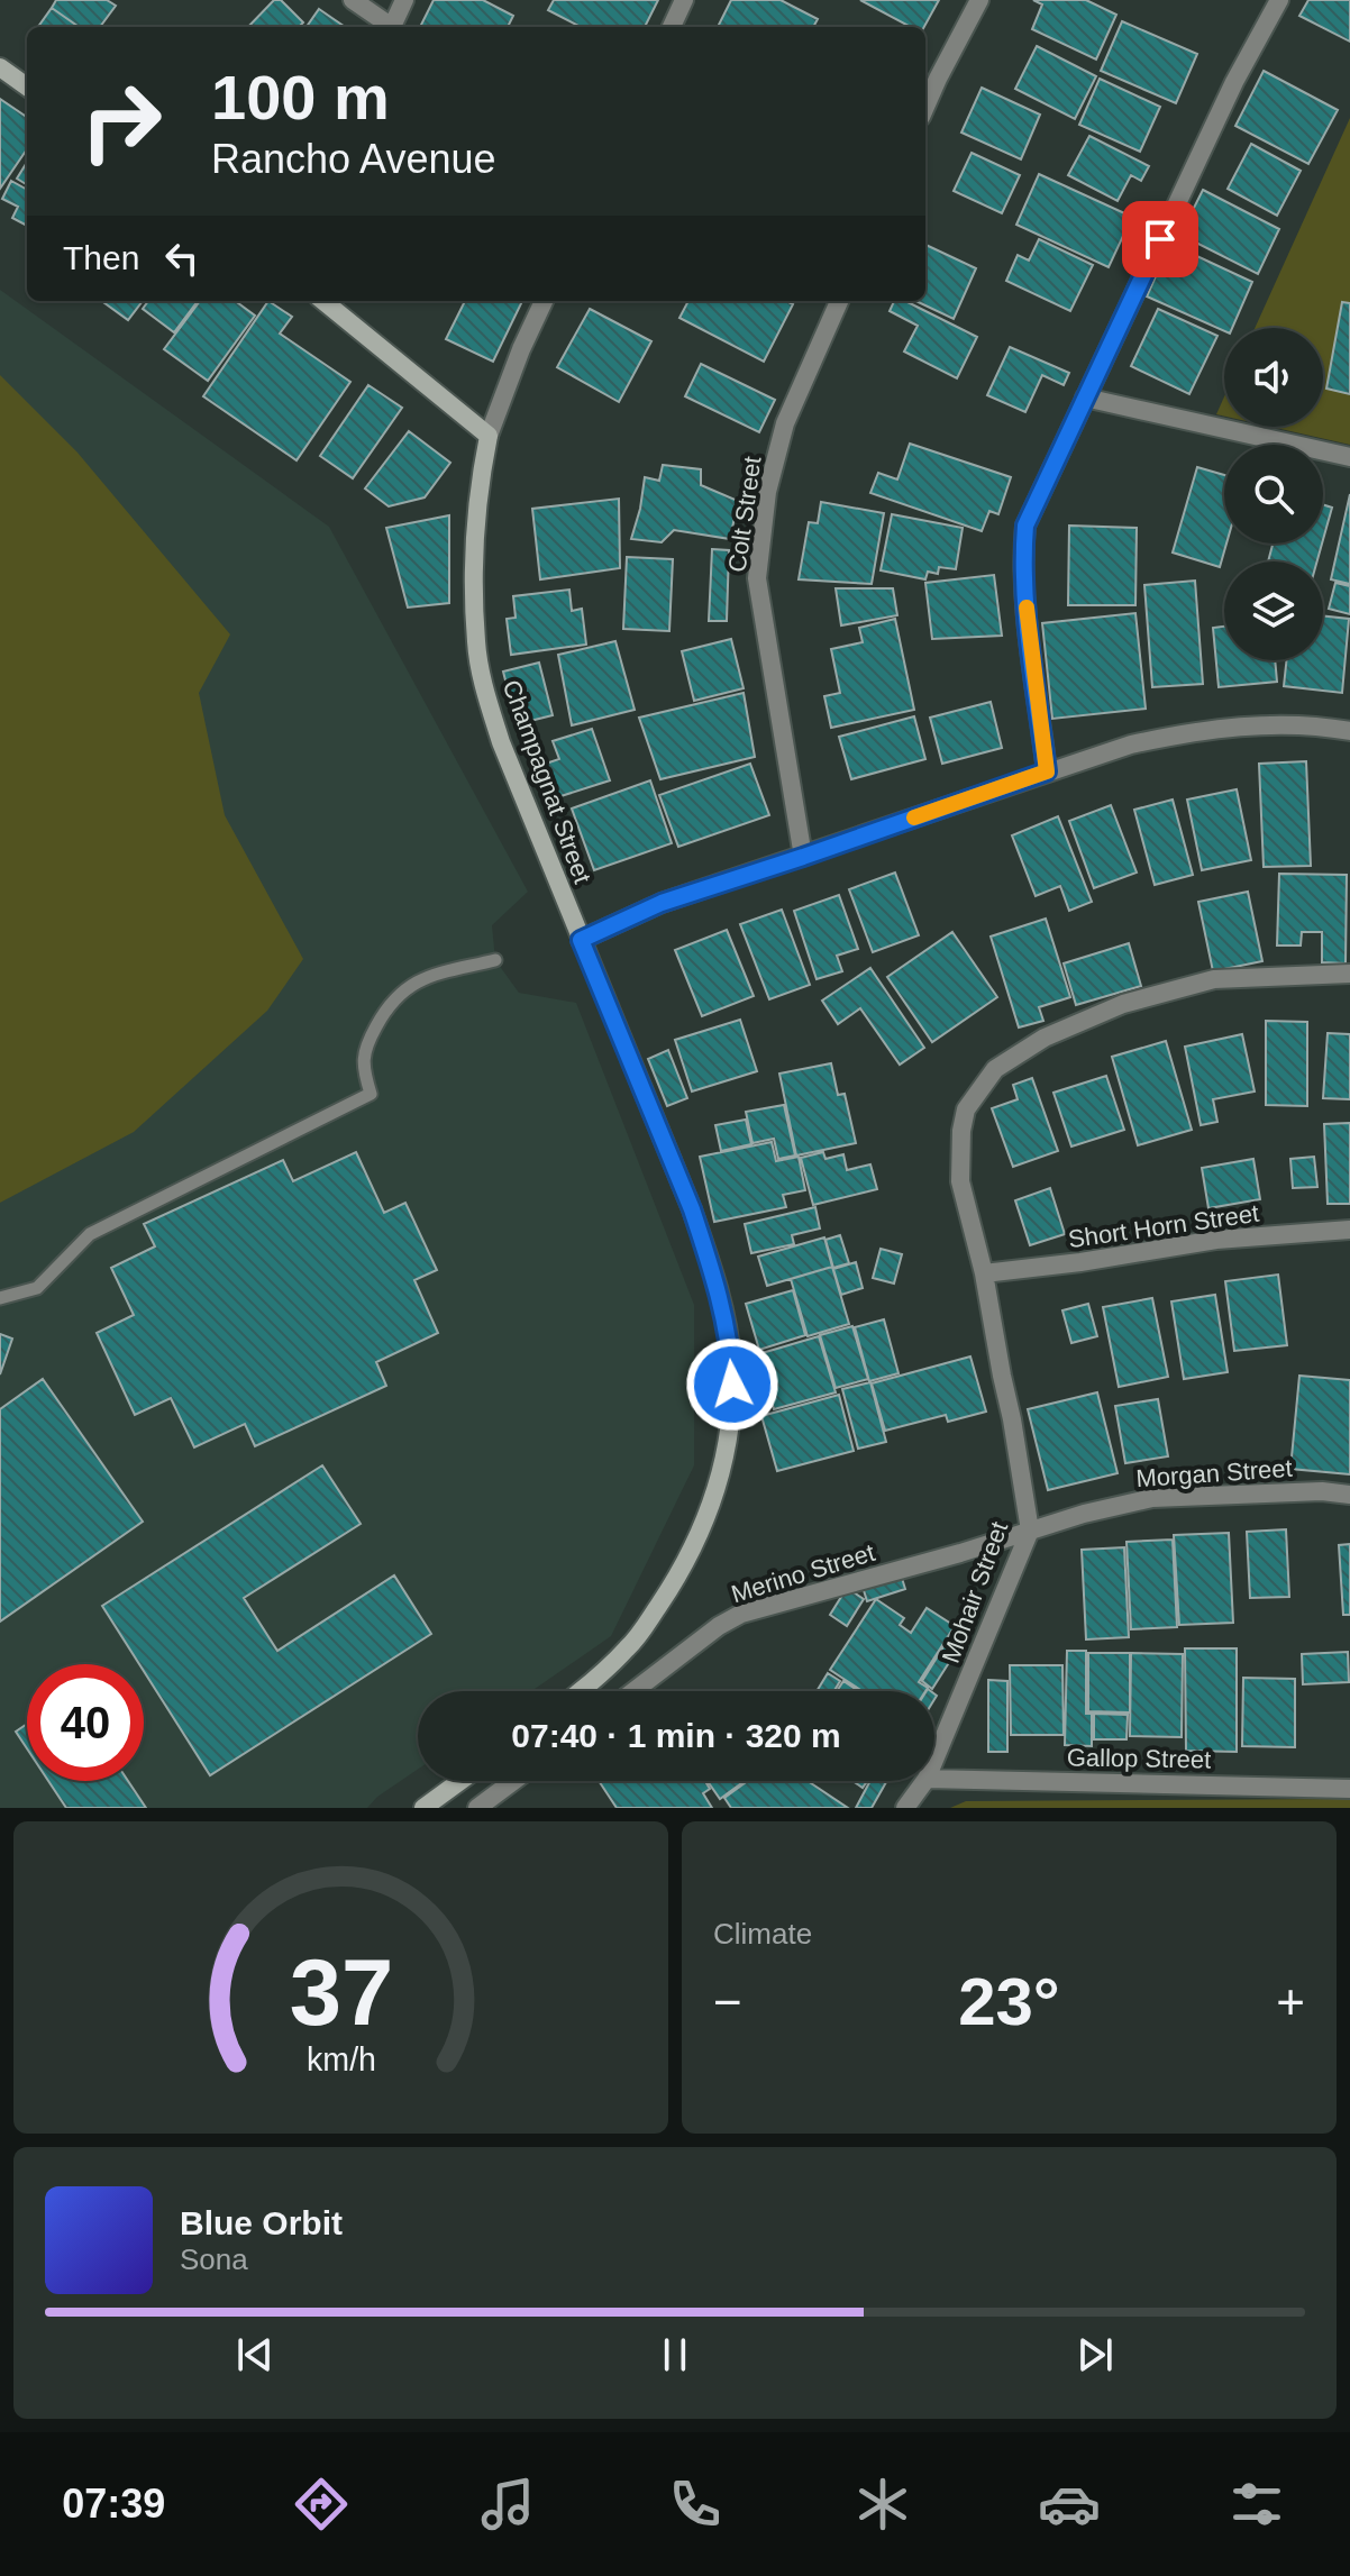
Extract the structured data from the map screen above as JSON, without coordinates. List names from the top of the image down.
{
  "streets": {
    "street": [
      "Colt Street",
      "Champagnat Street",
      "Short Horn Street",
      "Morgan Street",
      "Merino Street",
      "Mohair Street",
      "Gallop Street"
    ]
  },
  "crossings": [
    ["Short Horn Street", "Mohair Street"],
    ["Morgan Street", "Merino Street"],
    ["Morgan Street", "Mohair Street"],
    ["Merino Street", "Mohair Street"]
  ],
  "page": {
    "turn": ["100 m", "Rancho Avenue"],
    "then": "Then",
    "limit": "40",
    "trip": "07:40 · 1 min · 320 m",
    "tile": "Climate",
    "heat": ["−", "23°", "+"],
    "song": ["Blue Orbit", "Sona"],
    "tabs": "07:39",
    "gauge": ["37", "km/h"]
  }
}
